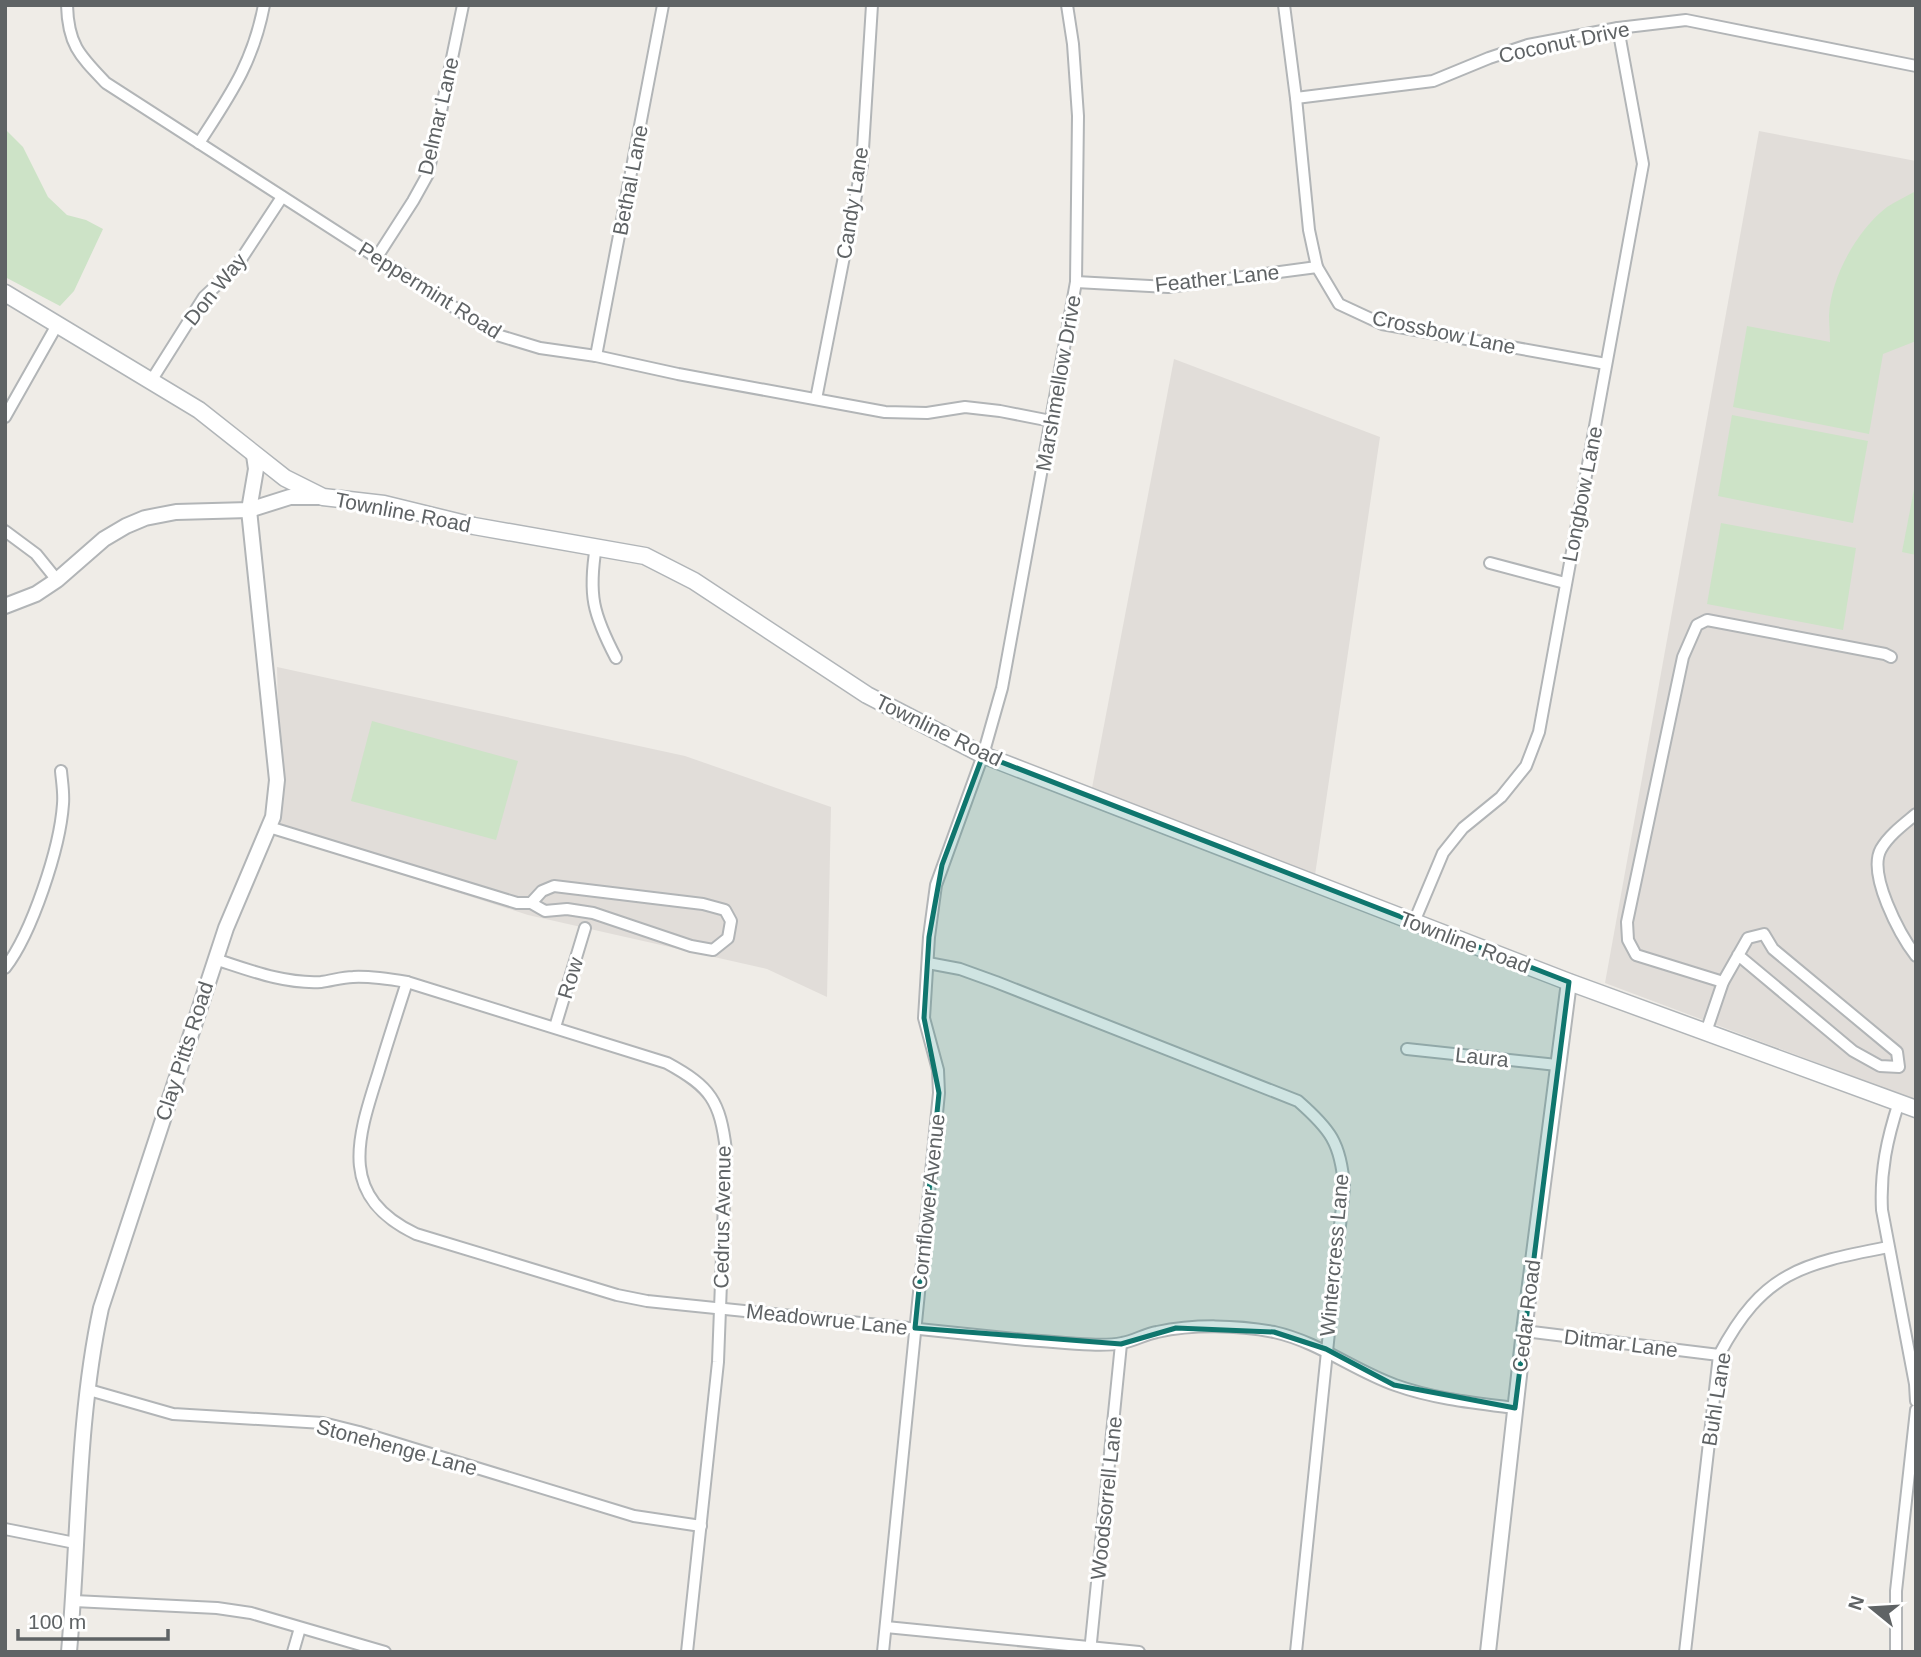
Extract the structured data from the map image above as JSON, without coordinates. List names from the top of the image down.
{
  "streets": {
    "main road": ["Townline Road"],
    "street": [
      "Coconut Drive",
      "Delmar Lane",
      "Bethal Lane",
      "Candy Lane",
      "Feather Lane",
      "Don Way",
      "Peppermint Road",
      "Crossbow Lane",
      "Marshmellow Drive",
      "Longbow Lane",
      "Row",
      "Clay Pitts Road",
      "Laura",
      "Cornflower Avenue",
      "Cedrus Avenue",
      "Wintercress Lane",
      "Cedar Road",
      "Meadowrue Lane",
      "Ditmar Lane",
      "Buhl Lane",
      "Stonehenge Lane",
      "Woodsorrell Lane"
    ]
  },
  "crossings": [
    ["Coconut Drive", "Crossbow Lane"],
    ["Coconut Drive", "Longbow Lane"],
    ["Delmar Lane", "Peppermint Road"],
    ["Bethal Lane", "Peppermint Road"],
    ["Candy Lane", "Peppermint Road"],
    ["Feather Lane", "Crossbow Lane"],
    ["Feather Lane", "Marshmellow Drive"],
    ["Don Way", "Peppermint Road"],
    ["Don Way", "Townline Road"],
    ["Peppermint Road", "Marshmellow Drive"],
    ["Crossbow Lane", "Longbow Lane"],
    ["Marshmellow Drive", "Townline Road"],
    ["Marshmellow Drive", "Cornflower Avenue"],
    ["Marshmellow Drive", "Wintercress Lane"],
    ["Longbow Lane", "Townline Road"],
    ["Townline Road", "Clay Pitts Road"],
    ["Townline Road", "Cedar Road"],
    ["Row", "Cedrus Avenue"],
    ["Clay Pitts Road", "Cedrus Avenue"],
    ["Clay Pitts Road", "Stonehenge Lane"],
    ["Laura", "Cedar Road"],
    ["Cornflower Avenue", "Wintercress Lane"],
    ["Cornflower Avenue", "Meadowrue Lane"],
    ["Cedrus Avenue", "Meadowrue Lane"],
    ["Cedrus Avenue", "Stonehenge Lane"],
    ["Wintercress Lane", "Meadowrue Lane"],
    ["Cedar Road", "Meadowrue Lane"],
    ["Cedar Road", "Ditmar Lane"],
    ["Meadowrue Lane", "Woodsorrell Lane"],
    ["Ditmar Lane", "Buhl Lane"]
  ],
  "scale_bar": "100 m",
  "north": "left"
}
